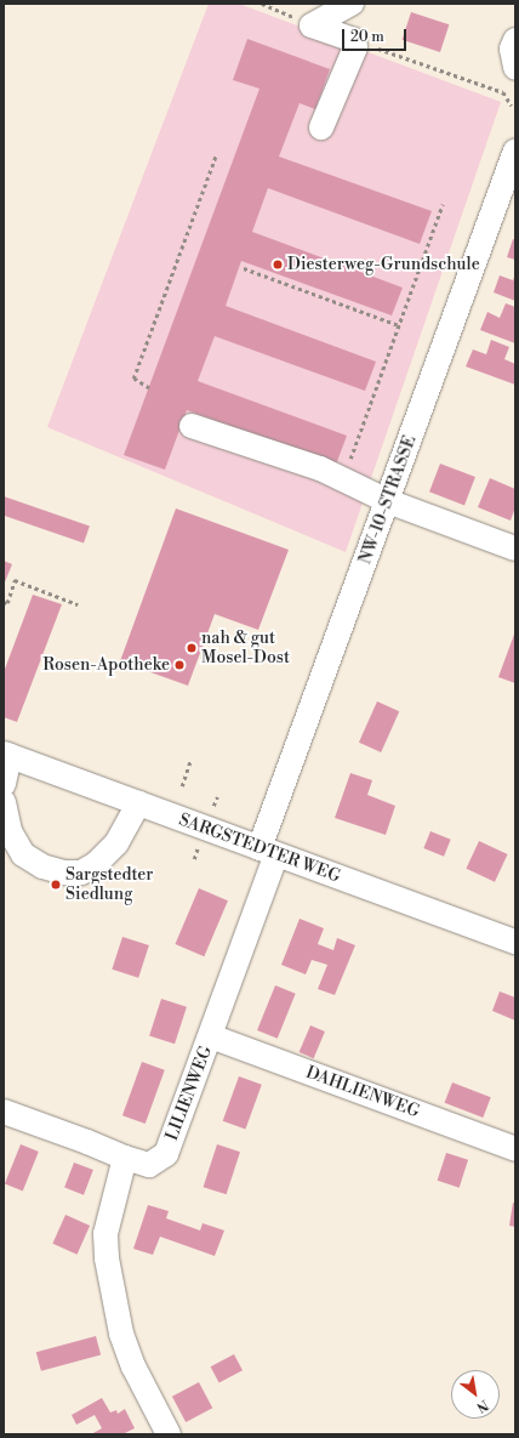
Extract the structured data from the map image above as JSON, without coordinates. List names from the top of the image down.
{
  "streets": {
    "street": [
      "NW-10-STRASSE",
      "SARGSTEDTER WEG",
      "DAHLIENWEG",
      "LILIENWEG"
    ]
  },
  "crossings": [
    ["NW-10-STRASSE", "SARGSTEDTER WEG"],
    ["NW-10-STRASSE", "LILIENWEG"],
    ["SARGSTEDTER WEG", "LILIENWEG"],
    ["DAHLIENWEG", "LILIENWEG"]
  ],
  "places": [
    "Diesterweg-Grundschule",
    "nah & gut Mosel-Dost",
    "Rosen-Apotheke",
    "Sargstedter Siedlung"
  ],
  "scale_bar": "20 m",
  "north": "bottom right"
}
